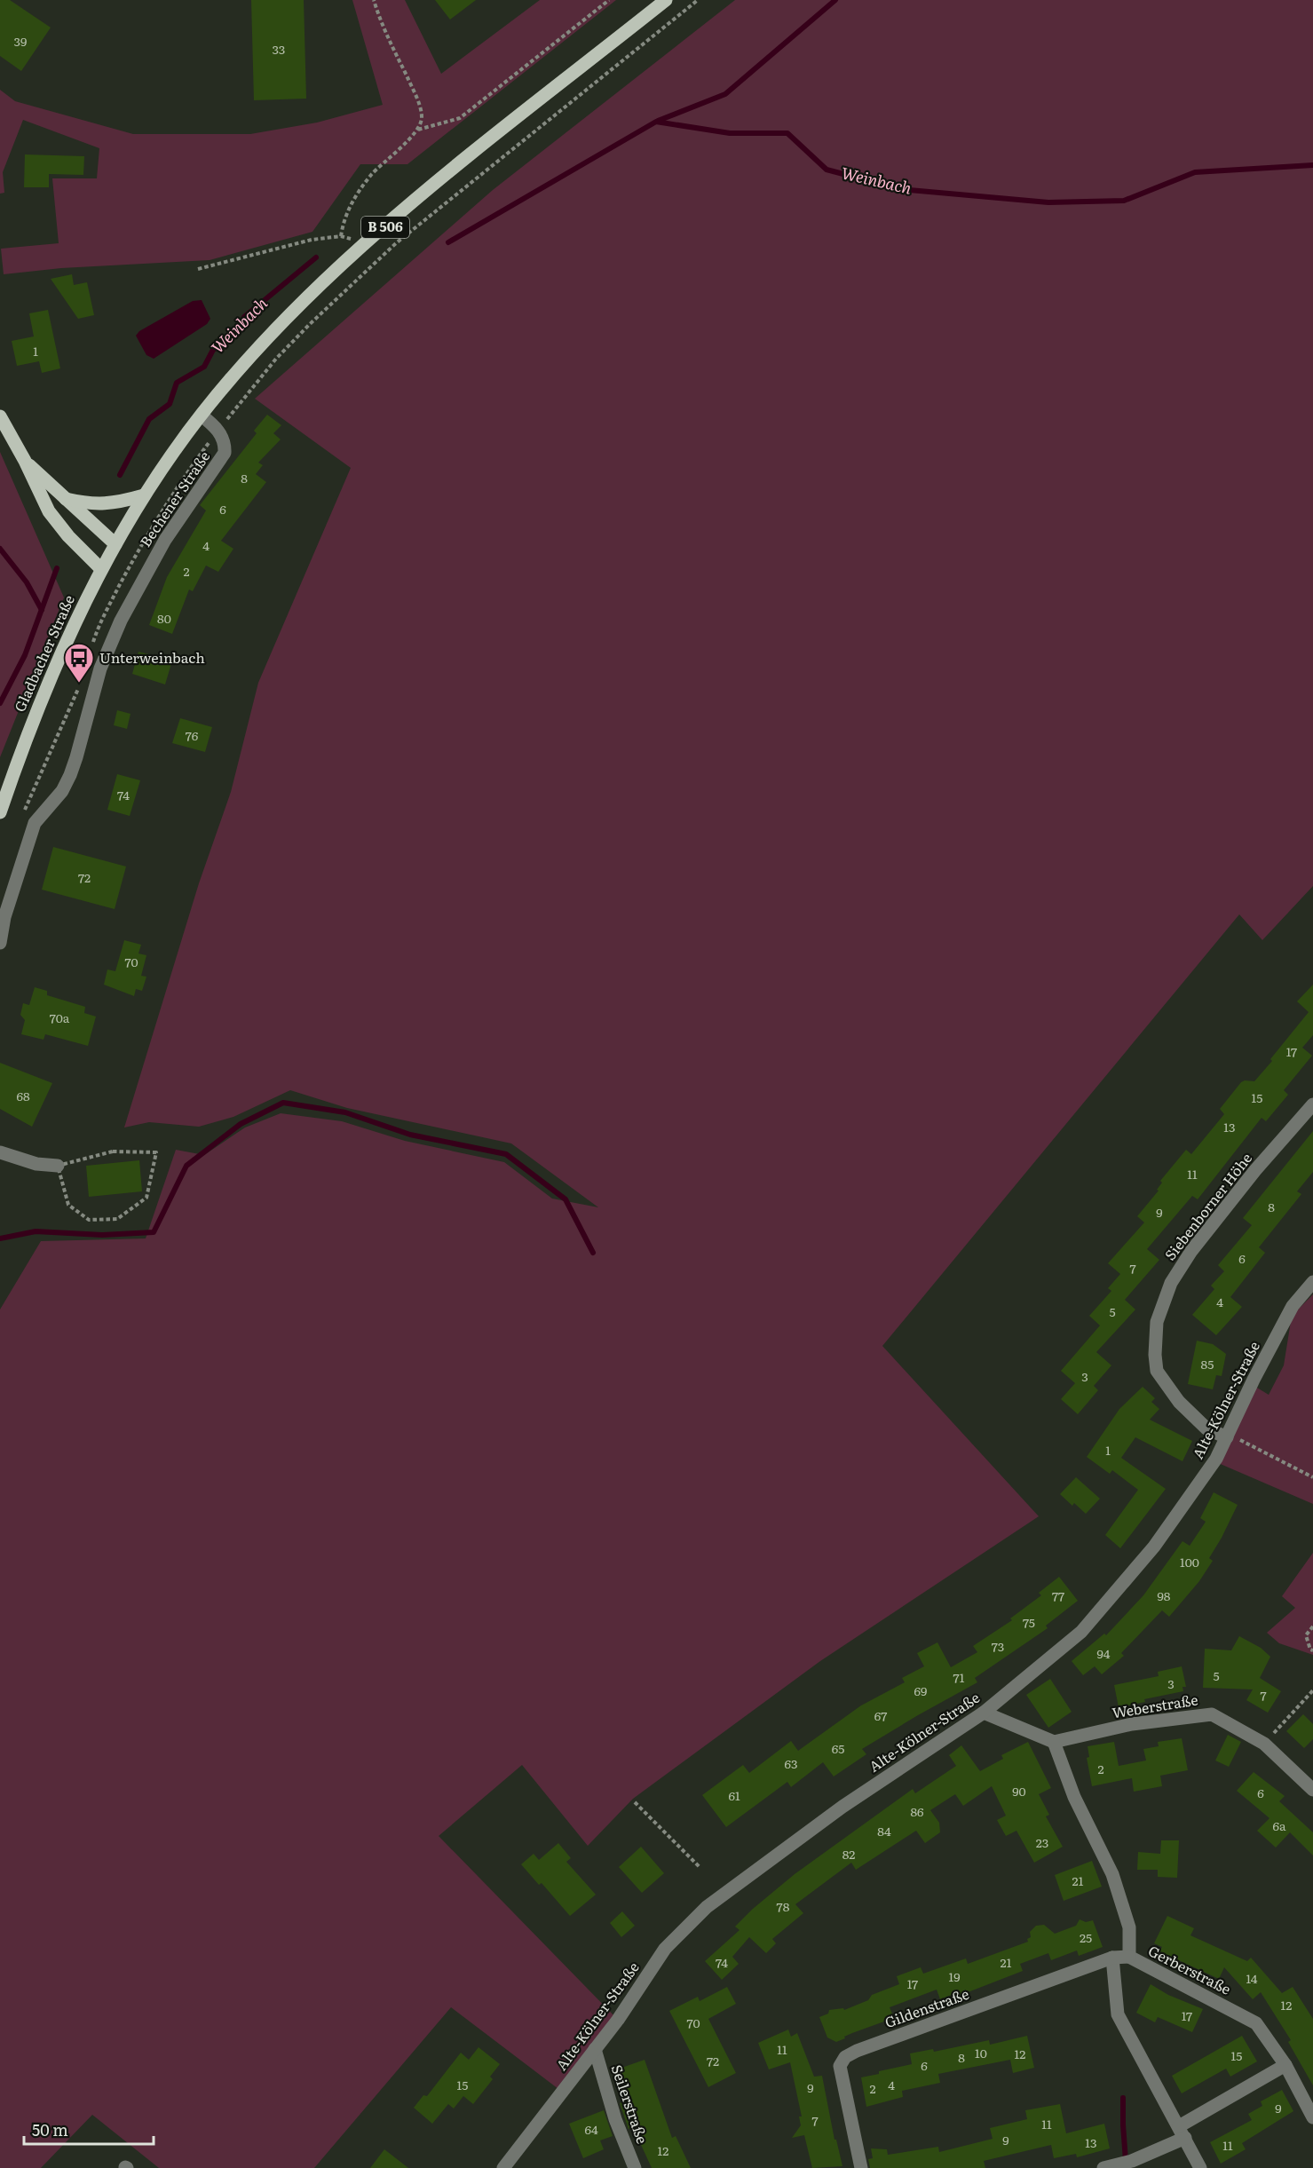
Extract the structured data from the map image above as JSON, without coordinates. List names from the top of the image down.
{
  "streets": {
    "main road": ["B 506", "Gladbacher Straße"],
    "street": [
      "Bechener Straße",
      "Siebenborner Höhe",
      "Alte-Kölner-Straße",
      "Weberstraße",
      "Gerberstraße",
      "Gildenstraße",
      "Seilerstraße"
    ]
  },
  "crossings": [
    ["B 506", "Gladbacher Straße"],
    ["Siebenborner Höhe", "Alte-Kölner-Straße"],
    ["Alte-Kölner-Straße", "Seilerstraße"],
    ["Weberstraße", "Gerberstraße"],
    ["Gerberstraße", "Gildenstraße"]
  ],
  "water": ["Weinbach"],
  "places": {
    "bus stop": ["Unterweinbach"]
  },
  "house_numbers": [
    "39",
    "33",
    "1",
    "8",
    "6",
    "4",
    "2",
    "80",
    "76",
    "74",
    "72",
    "70",
    "70a",
    "17",
    "68",
    "15",
    "13",
    "11",
    "8",
    "9",
    "6",
    "7",
    "4",
    "5",
    "85",
    "3",
    "1",
    "100",
    "77",
    "98",
    "75",
    "73",
    "94",
    "5",
    "71",
    "3",
    "69",
    "7",
    "67",
    "65",
    "63",
    "2",
    "90",
    "6",
    "61",
    "86",
    "6a",
    "84",
    "23",
    "82",
    "21",
    "78",
    "25",
    "74",
    "21",
    "19",
    "14",
    "17",
    "12",
    "17",
    "70",
    "11",
    "10",
    "12",
    "15",
    "8",
    "72",
    "6",
    "15",
    "4",
    "9",
    "2",
    "9",
    "7",
    "11",
    "64",
    "9",
    "13",
    "11",
    "12"
  ],
  "scale_bar": "50 m"
}
